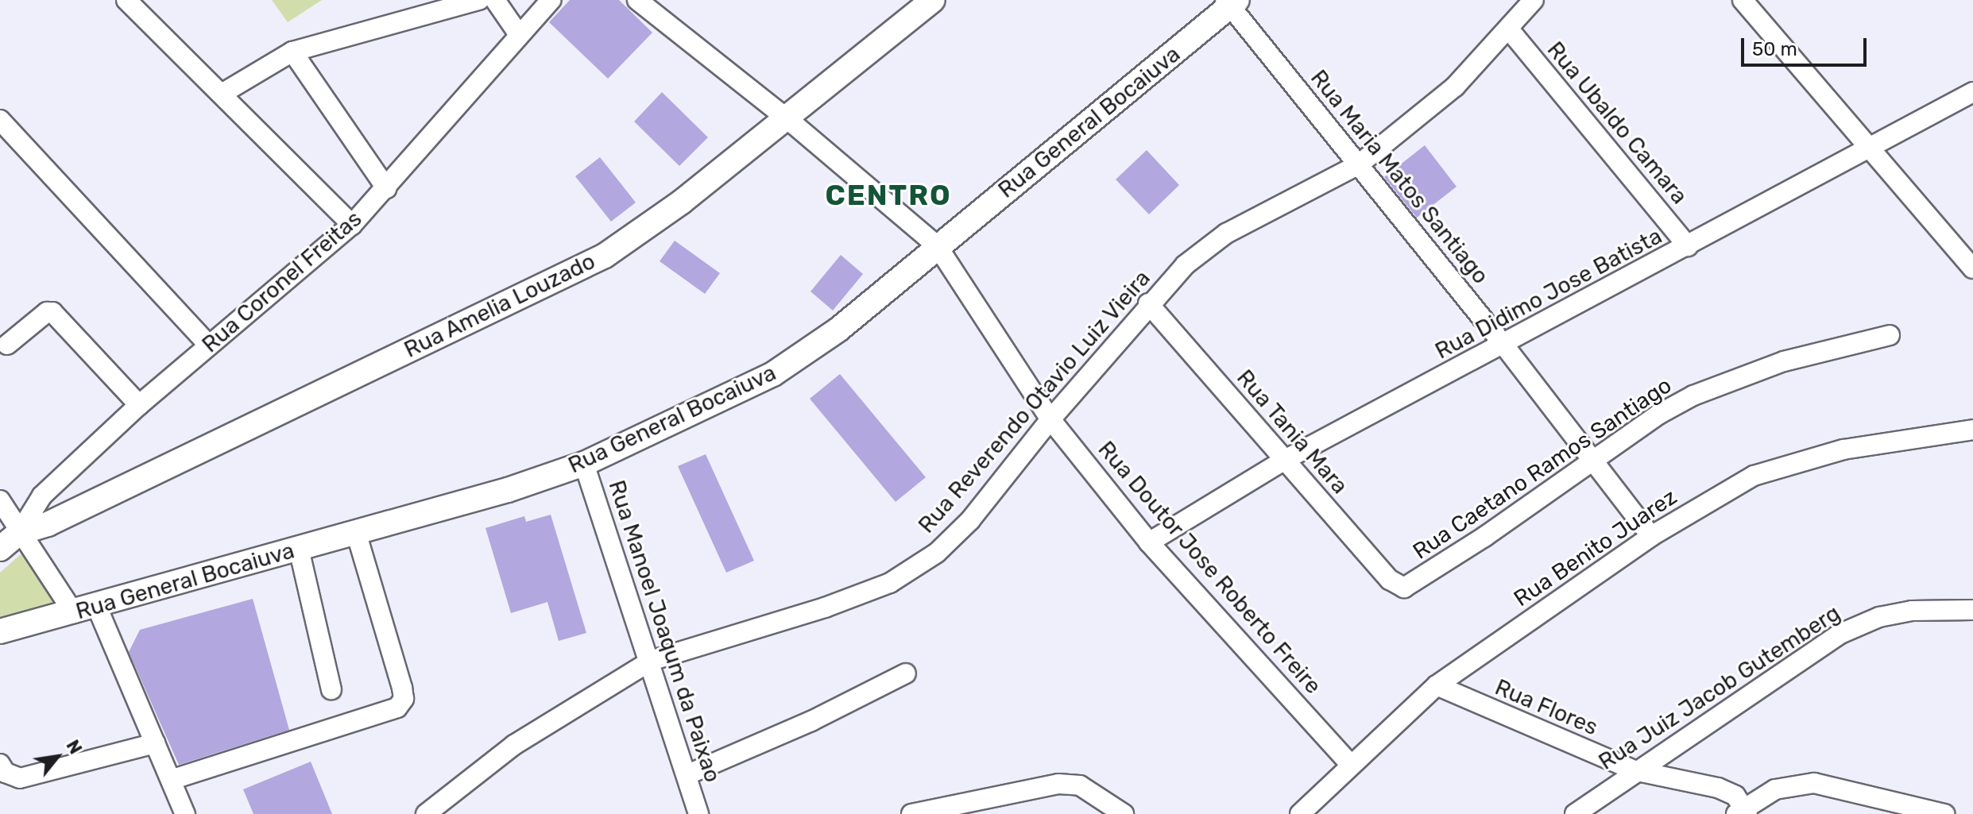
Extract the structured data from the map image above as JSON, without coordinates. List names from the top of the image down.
{
  "streets": {
    "main road": ["Rua General Bocaiuva", "Rua Coronel Freitas", "Rua Amelia Louzado"],
    "street": [
      "Rua Ubaldo Camara",
      "Rua Maria Matos Santiago",
      "Rua Didimo Jose Batista",
      "Rua Reverendo Otavio Luiz Vieira",
      "Rua Tania Mara",
      "Rua Caetano Ramos Santiago",
      "Rua Benito Juarez",
      "Rua Doutor Jose Roberto Freire",
      "Rua Manoel Joaqum da Paixao",
      "Rua Juiz Jacob Gutemberg",
      "Rua Flores"
    ]
  },
  "crossings": [
    ["Rua General Bocaiuva", "Rua Maria Matos Santiago"],
    ["Rua General Bocaiuva", "Rua Doutor Jose Roberto Freire"],
    ["Rua General Bocaiuva", "Rua Manoel Joaqum da Paixao"],
    ["Rua Ubaldo Camara", "Rua Didimo Jose Batista"],
    ["Rua Ubaldo Camara", "Rua Reverendo Otavio Luiz Vieira"],
    ["Rua Maria Matos Santiago", "Rua Didimo Jose Batista"],
    ["Rua Maria Matos Santiago", "Rua Reverendo Otavio Luiz Vieira"],
    ["Rua Maria Matos Santiago", "Rua Caetano Ramos Santiago"],
    ["Rua Maria Matos Santiago", "Rua Benito Juarez"],
    ["Rua Coronel Freitas", "Rua Amelia Louzado"],
    ["Rua Didimo Jose Batista", "Rua Tania Mara"],
    ["Rua Didimo Jose Batista", "Rua Doutor Jose Roberto Freire"],
    ["Rua Amelia Louzado", "Rua Doutor Jose Roberto Freire"],
    ["Rua Reverendo Otavio Luiz Vieira", "Rua Tania Mara"],
    ["Rua Reverendo Otavio Luiz Vieira", "Rua Doutor Jose Roberto Freire"],
    ["Rua Reverendo Otavio Luiz Vieira", "Rua Manoel Joaqum da Paixao"],
    ["Rua Tania Mara", "Rua Caetano Ramos Santiago"],
    ["Rua Benito Juarez", "Rua Doutor Jose Roberto Freire"],
    ["Rua Benito Juarez", "Rua Flores"],
    ["Rua Juiz Jacob Gutemberg", "Rua Flores"]
  ],
  "districts": ["CENTRO"],
  "scale_bar": "50 m",
  "north": "top right"
}
